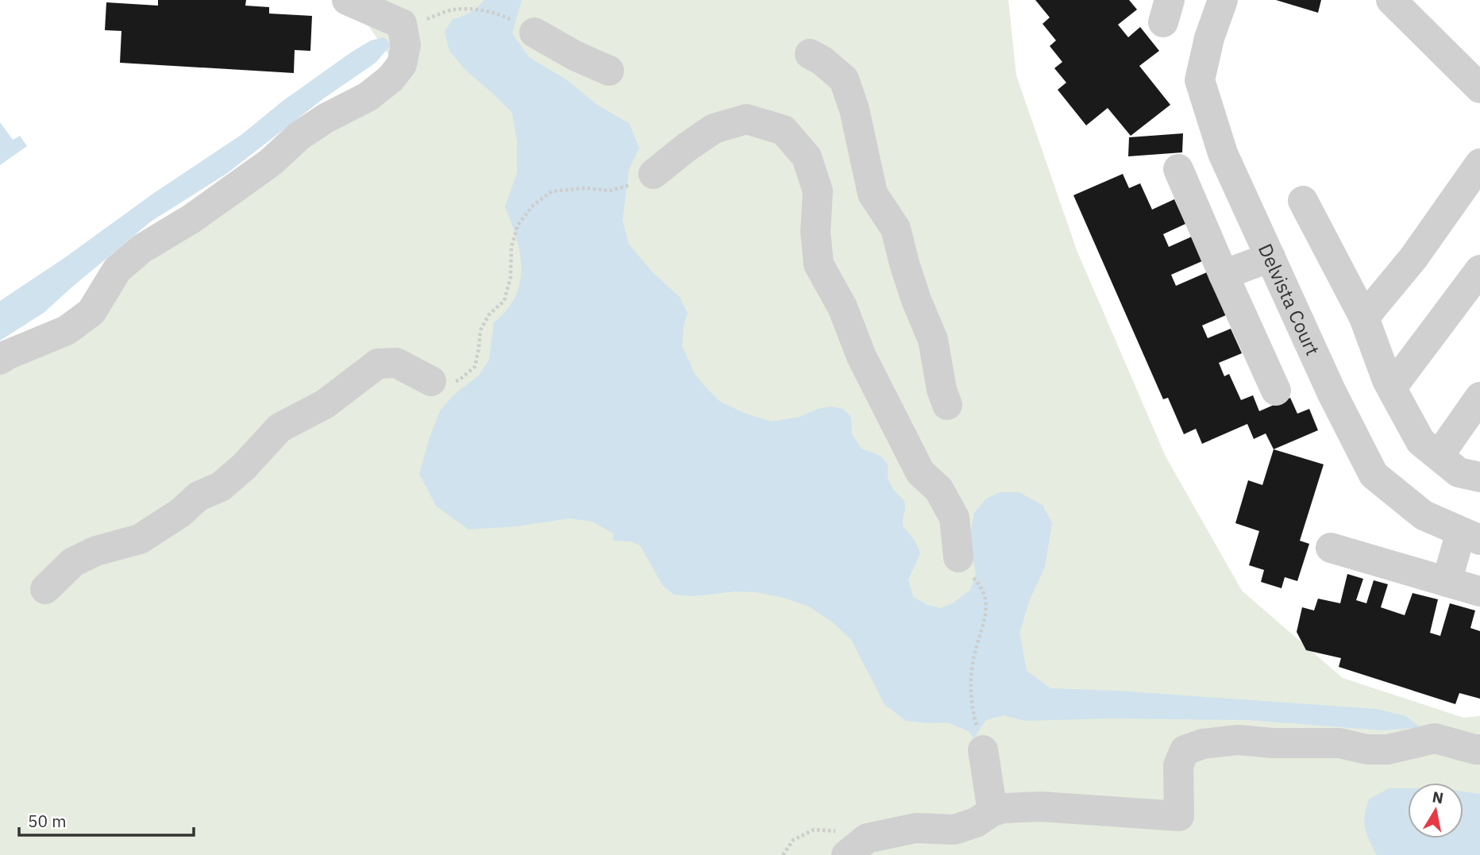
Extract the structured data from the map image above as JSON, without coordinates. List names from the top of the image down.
{
  "streets": {
    "street": ["Delvista Court"]
  },
  "scale_bar": "50 m",
  "north": "top"
}
